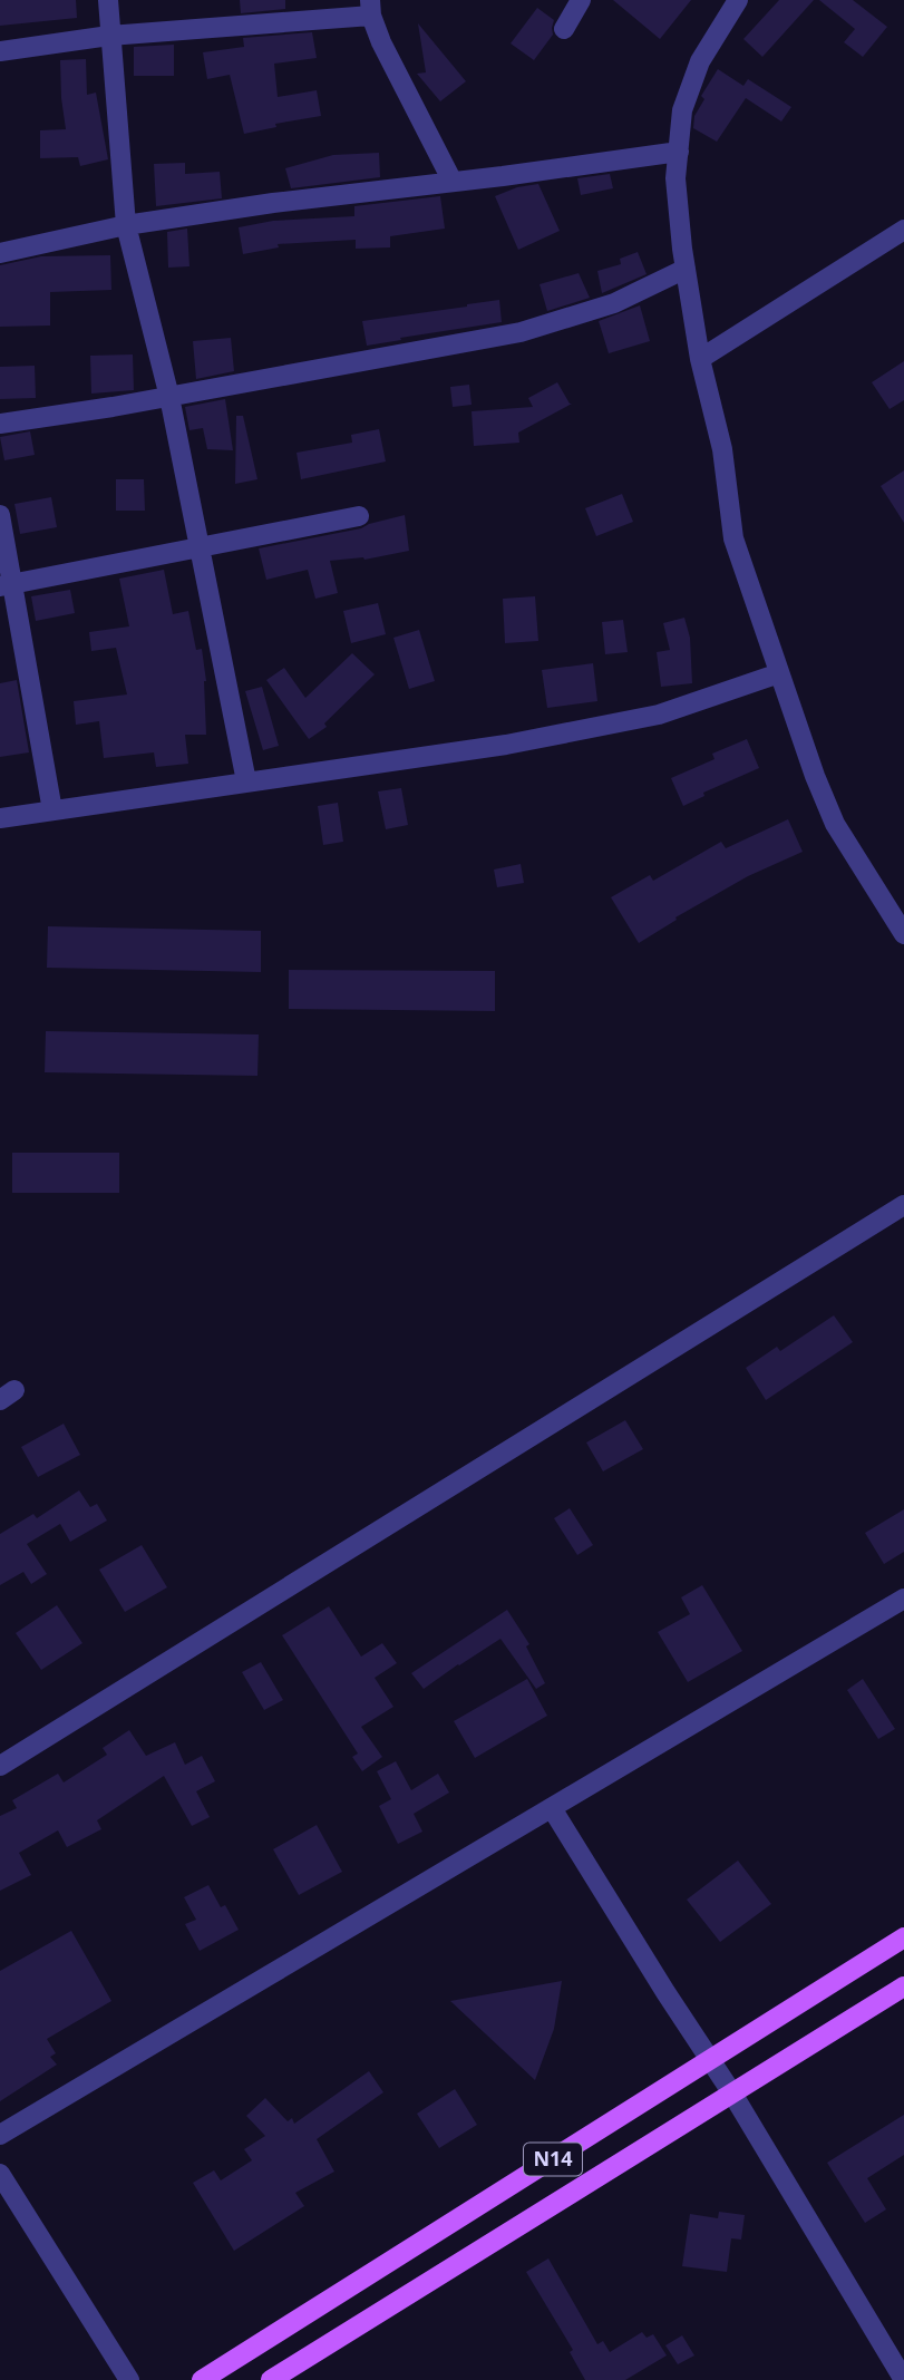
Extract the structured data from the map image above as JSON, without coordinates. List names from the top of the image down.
{
  "streets": {
    "main road": ["N14"]
  }
}
